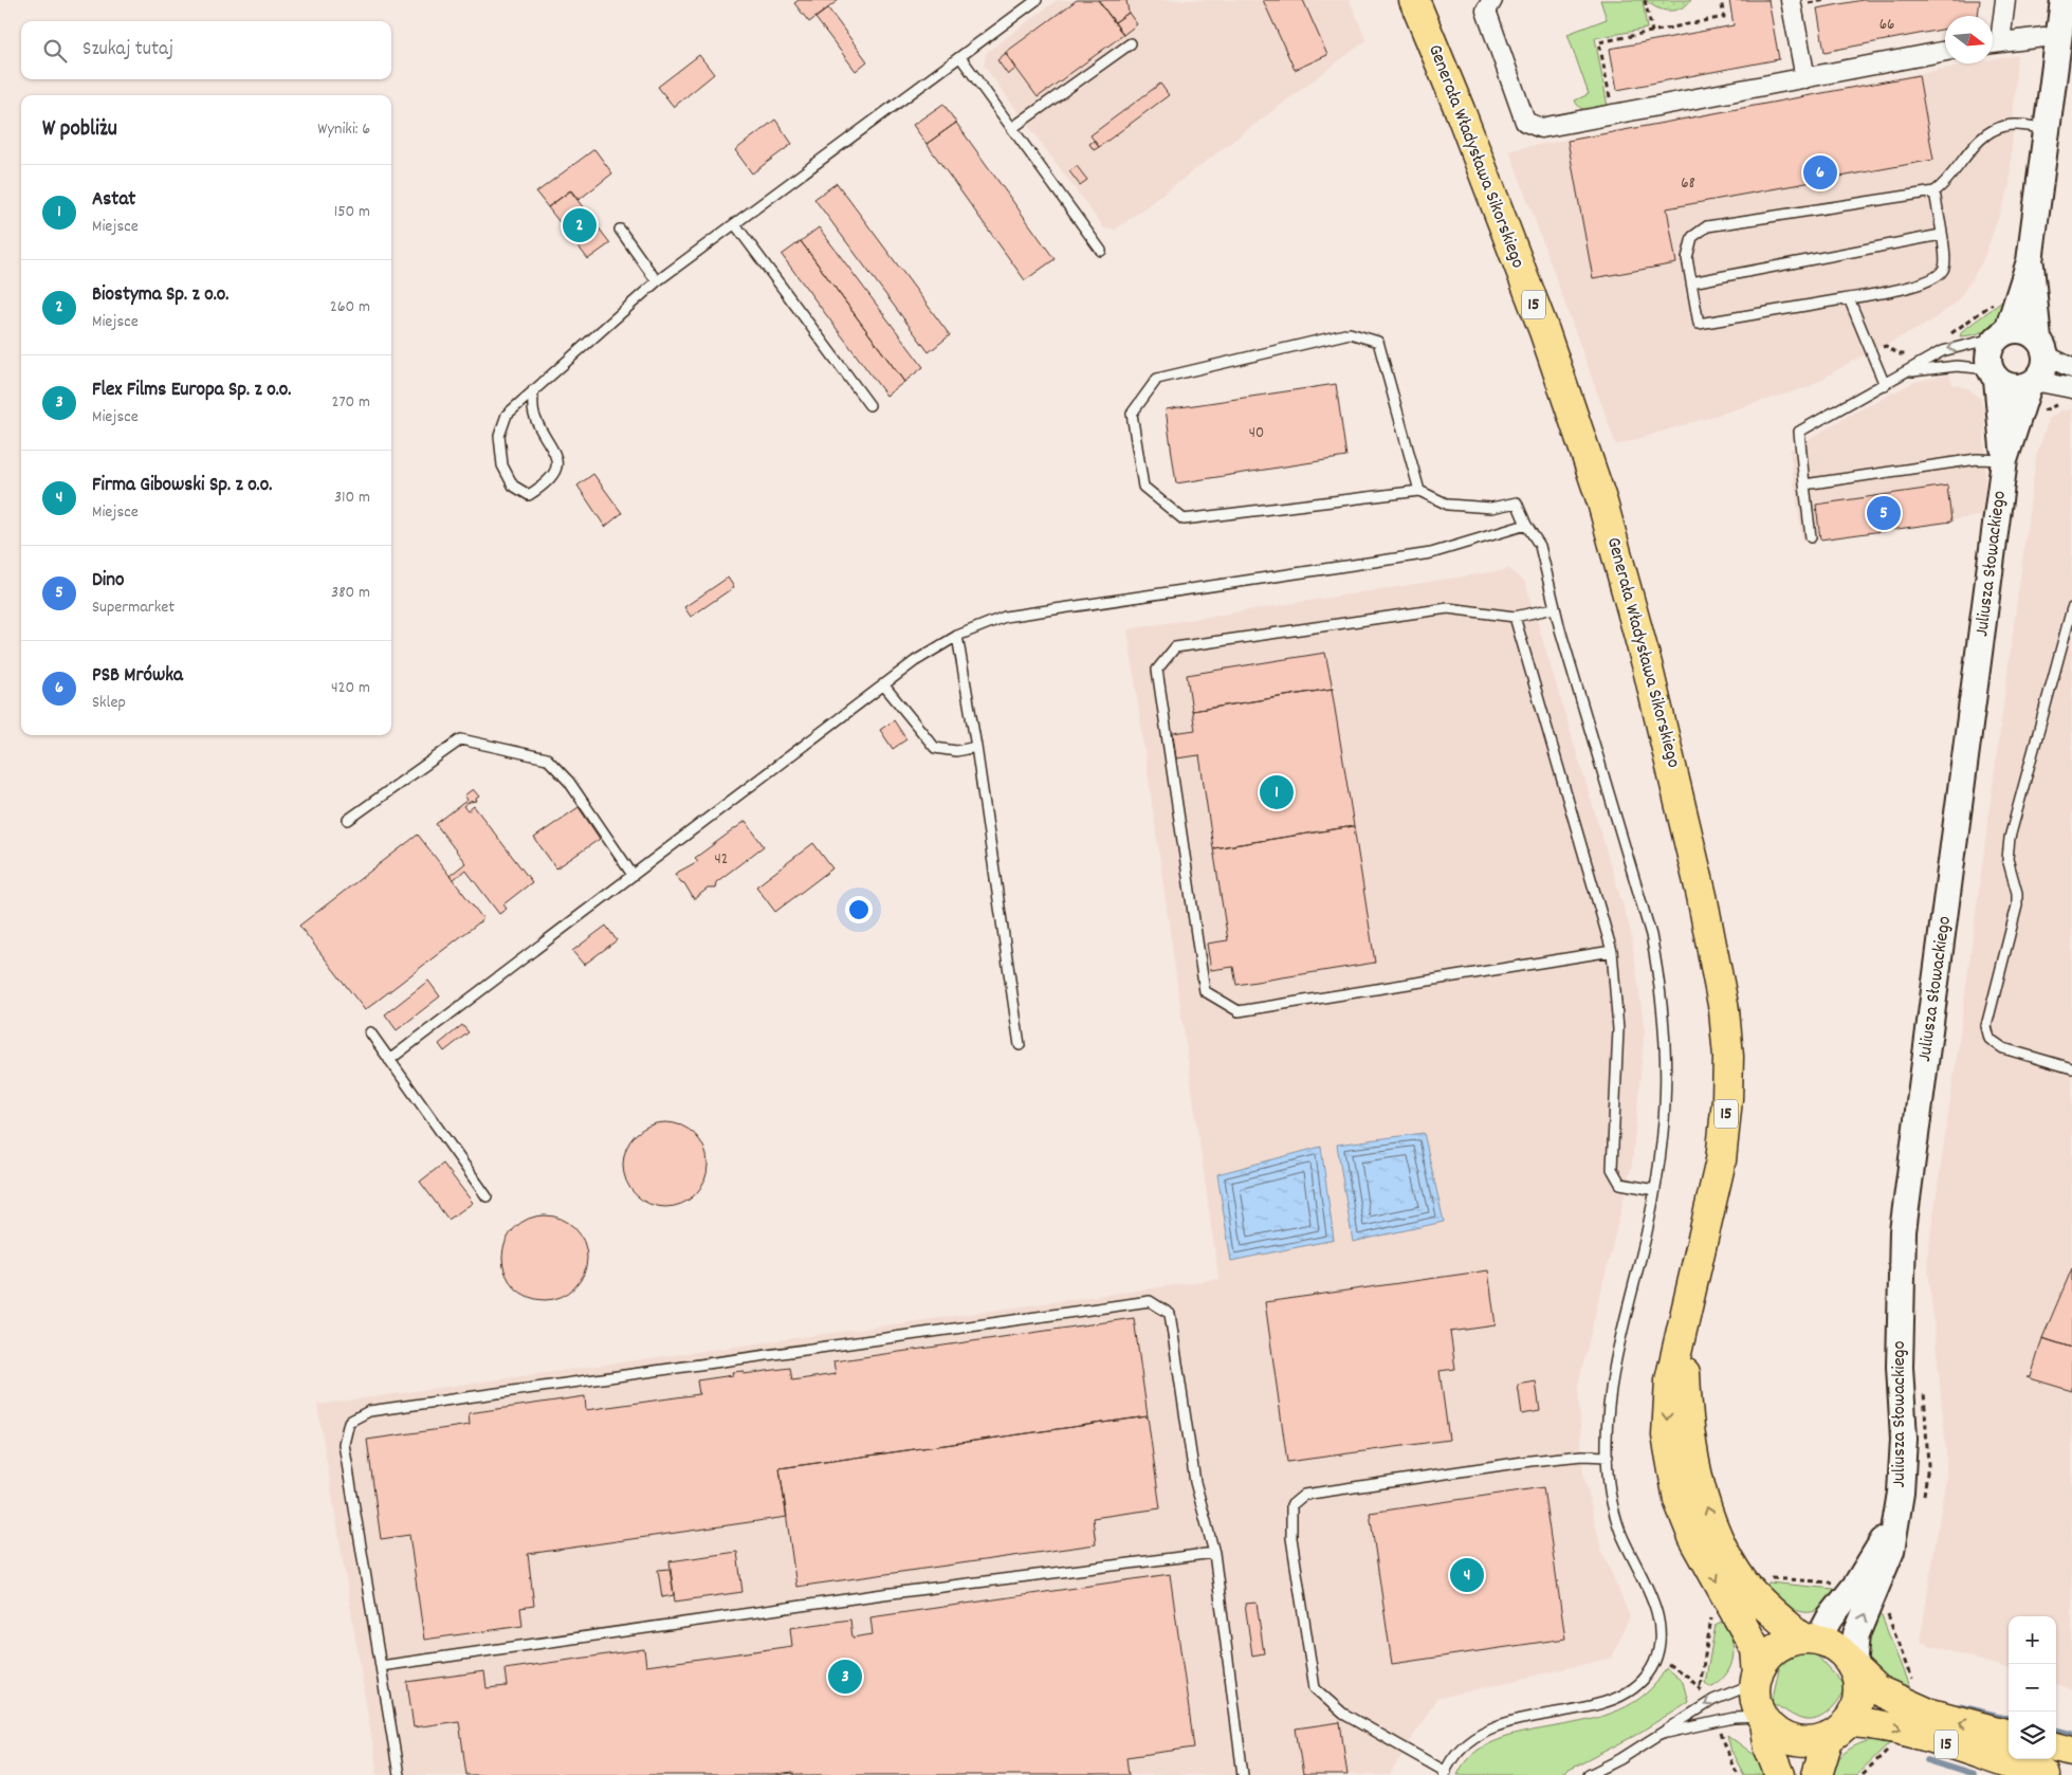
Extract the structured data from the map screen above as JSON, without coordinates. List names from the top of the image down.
{
  "streets": {
    "main road": ["Generała Władysława Sikorskiego", "15"],
    "street": ["Juliusza Słowackiego"]
  },
  "crossings": [
    ["Generała Władysława Sikorskiego", "15"],
    ["Generała Władysława Sikorskiego", "Juliusza Słowackiego"],
    ["15", "Juliusza Słowackiego"]
  ],
  "house_numbers": [
    "66",
    "68",
    "40",
    "42"
  ],
  "north": "right",
  "page": {
    "search": "Szukaj tutaj",
    "heading": ["W pobliżu", "Wyniki: 6"],
    "pins": [
      "6",
      "2",
      "5",
      "1",
      "4",
      "3"
    ],
    "list": [
      {
        "mark": "1",
        "name": "Astat",
        "note": "Miejsce",
        "value": "150 m"
      },
      {
        "mark": "2",
        "name": "Biostyma Sp. z o.o.",
        "note": "Miejsce",
        "value": "260 m"
      },
      {
        "mark": "3",
        "name": "Flex Films Europa Sp. z o.o.",
        "note": "Miejsce",
        "value": "270 m"
      },
      {
        "mark": "4",
        "name": "Firma Gibowski Sp. z o.o.",
        "note": "Miejsce",
        "value": "310 m"
      },
      {
        "mark": "5",
        "name": "Dino",
        "note": "Supermarket",
        "value": "380 m"
      },
      {
        "mark": "6",
        "name": "PSB Mrówka",
        "note": "Sklep",
        "value": "420 m"
      }
    ],
    "map_buttons": ["+", "−"]
  }
}
